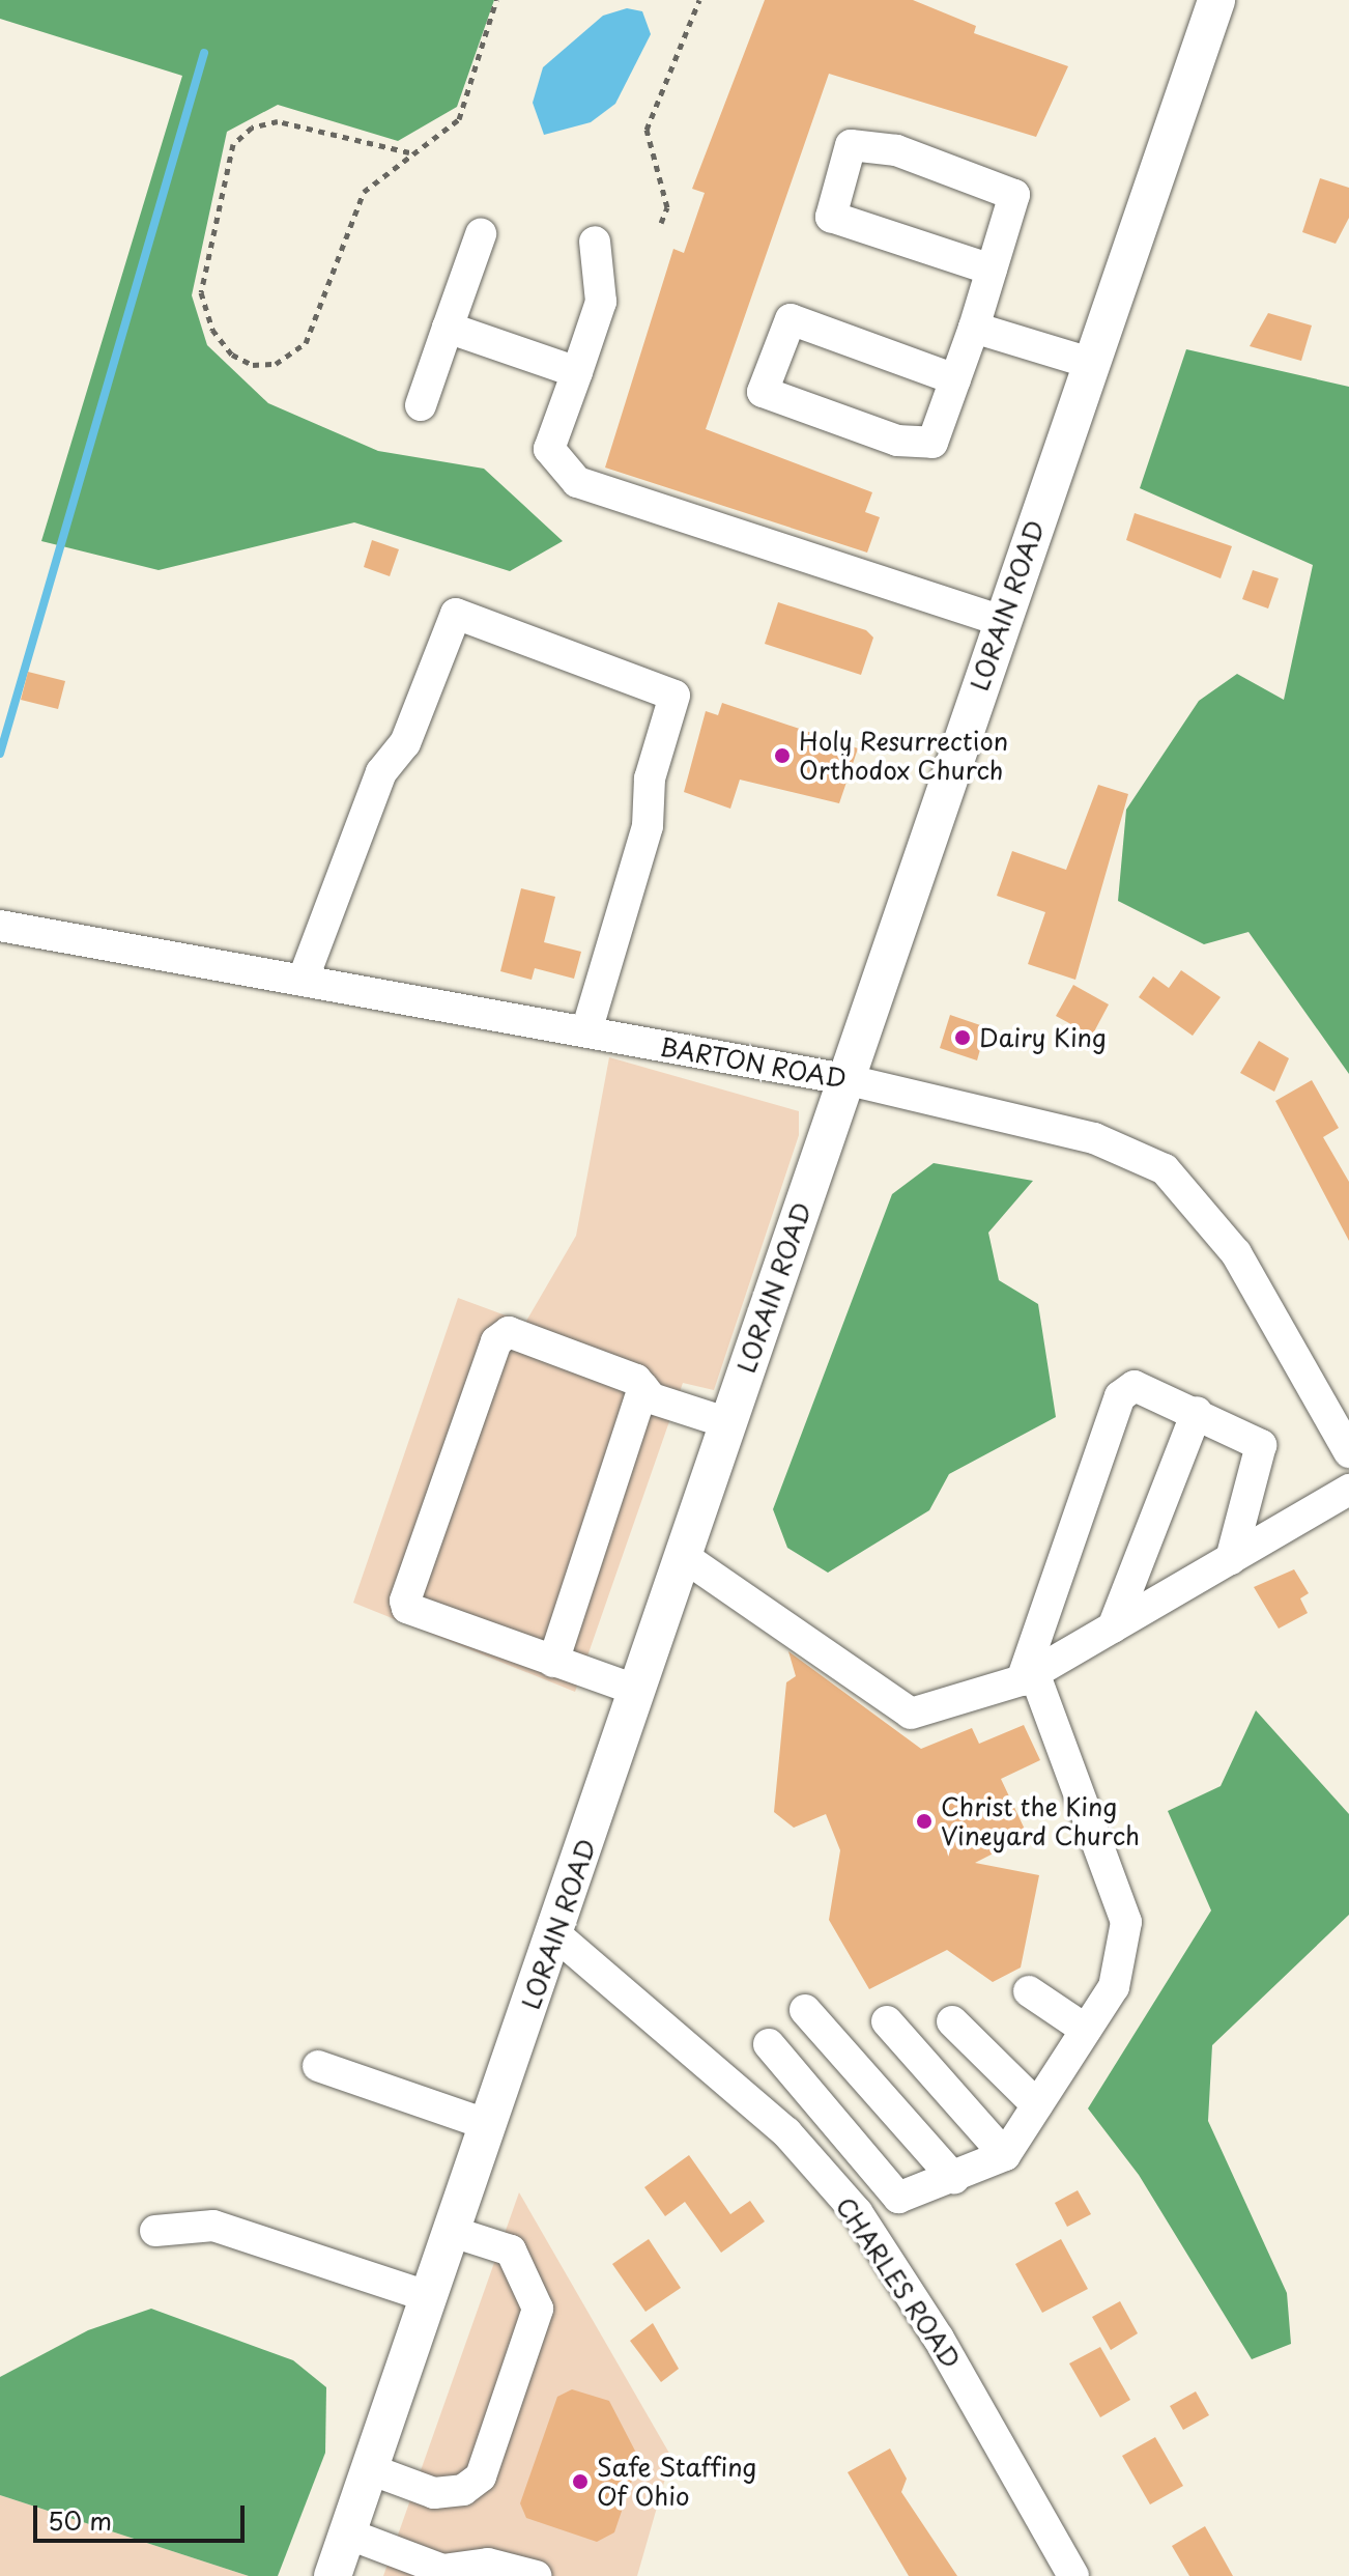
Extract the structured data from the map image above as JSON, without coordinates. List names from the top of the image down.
{
  "streets": {
    "main road": ["LORAIN ROAD"],
    "street": ["BARTON ROAD", "CHARLES ROAD"]
  },
  "crossings": [
    ["LORAIN ROAD", "BARTON ROAD"],
    ["LORAIN ROAD", "CHARLES ROAD"]
  ],
  "places": [
    "Holy Resurrection Orthodox Church",
    "Dairy King",
    "Christ the King Vineyard Church",
    "Safe Staffing Of Ohio"
  ],
  "scale_bar": "50 m"
}
